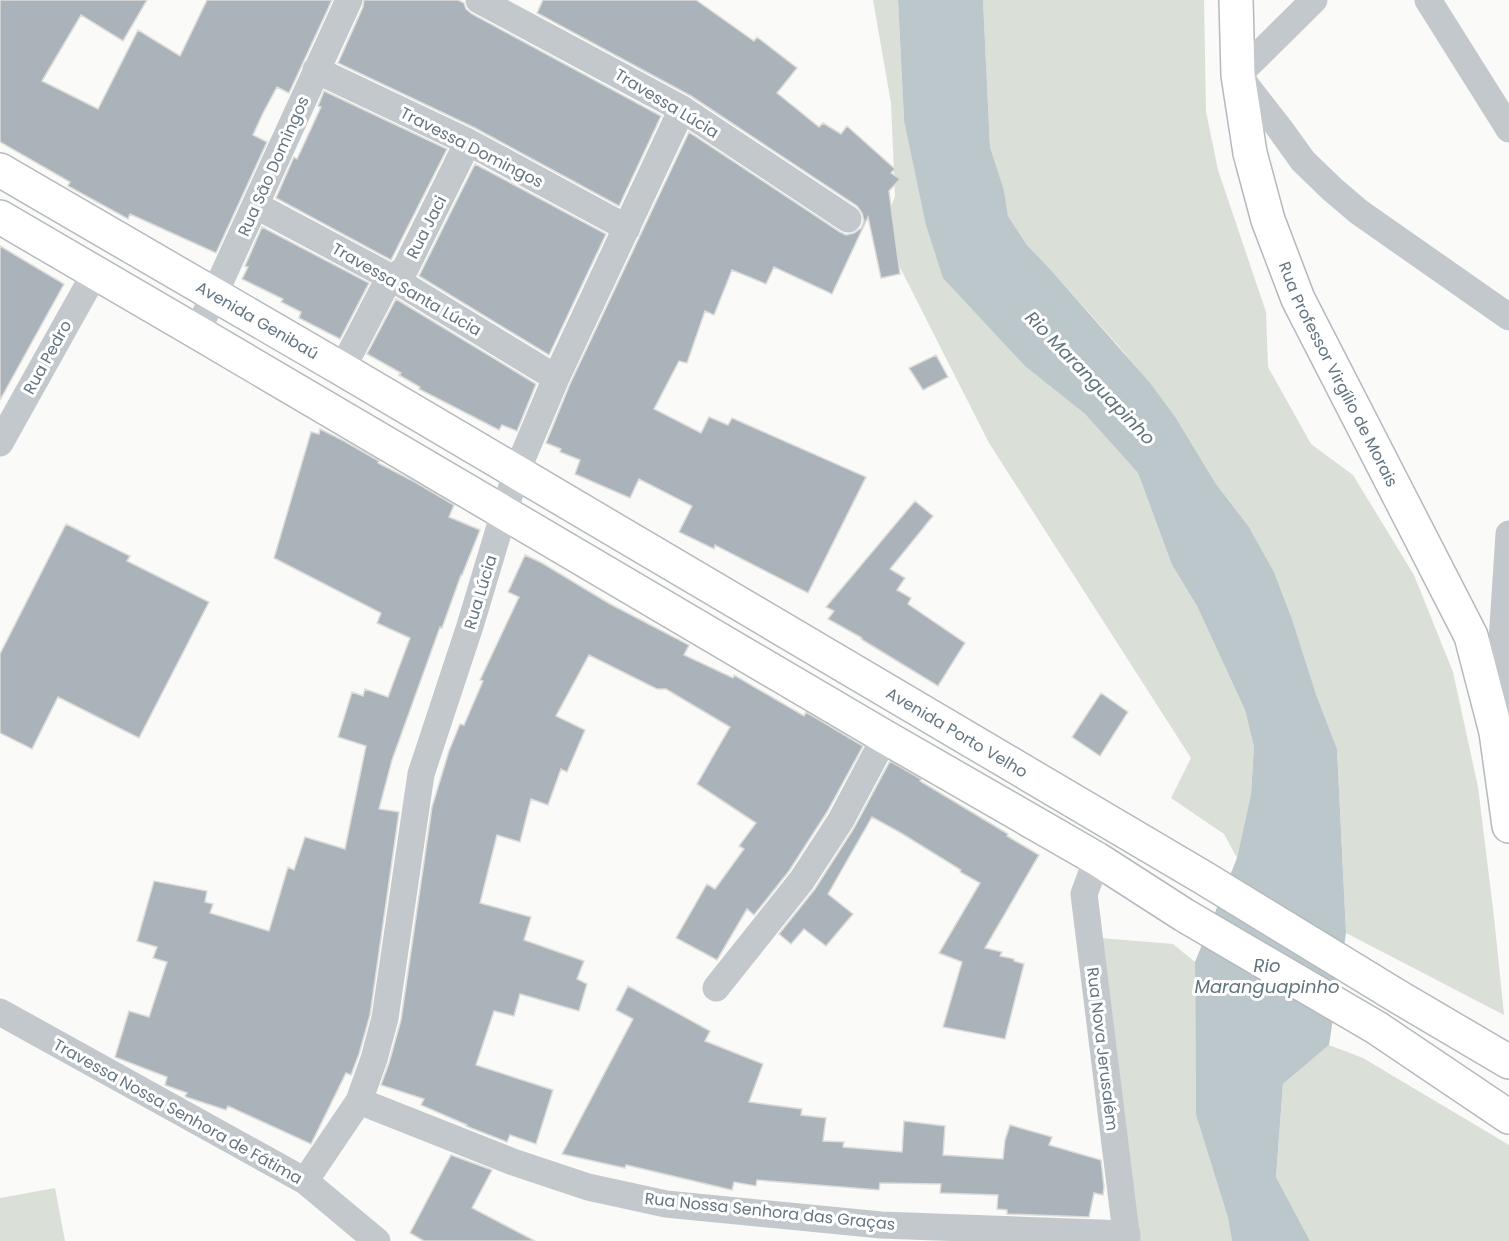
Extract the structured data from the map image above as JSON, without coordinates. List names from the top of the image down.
{
  "streets": {
    "main road": ["Avenida Genibaú", "Rua Professor Virgílio de Morais", "Avenida Porto Velho"],
    "street": [
      "Travessa Lúcia",
      "Travessa Domingos",
      "Rua São Domingos",
      "Rua Jaci",
      "Travessa Santa Lúcia",
      "Rua Pedro",
      "Rua Lúcia",
      "Rua Nova Jerusalém",
      "Travessa Nossa Senhora de Fátima",
      "Rua Nossa Senhora das Graças"
    ]
  },
  "crossings": [
    ["Travessa Lúcia", "Rua Lúcia"],
    ["Travessa Domingos", "Rua São Domingos"],
    ["Travessa Domingos", "Rua Jaci"],
    ["Travessa Domingos", "Rua Lúcia"],
    ["Rua São Domingos", "Travessa Santa Lúcia"],
    ["Rua São Domingos", "Avenida Genibaú"],
    ["Rua Jaci", "Travessa Santa Lúcia"],
    ["Rua Jaci", "Avenida Genibaú"],
    ["Travessa Santa Lúcia", "Rua Lúcia"],
    ["Avenida Genibaú", "Rua Lúcia"],
    ["Avenida Genibaú", "Avenida Porto Velho"],
    ["Rua Lúcia", "Avenida Porto Velho"],
    ["Rua Lúcia", "Travessa Nossa Senhora de Fátima"],
    ["Rua Lúcia", "Rua Nossa Senhora das Graças"],
    ["Rua Nova Jerusalém", "Rua Nossa Senhora das Graças"]
  ],
  "water": ["Rio Maranguapinho"]
}
